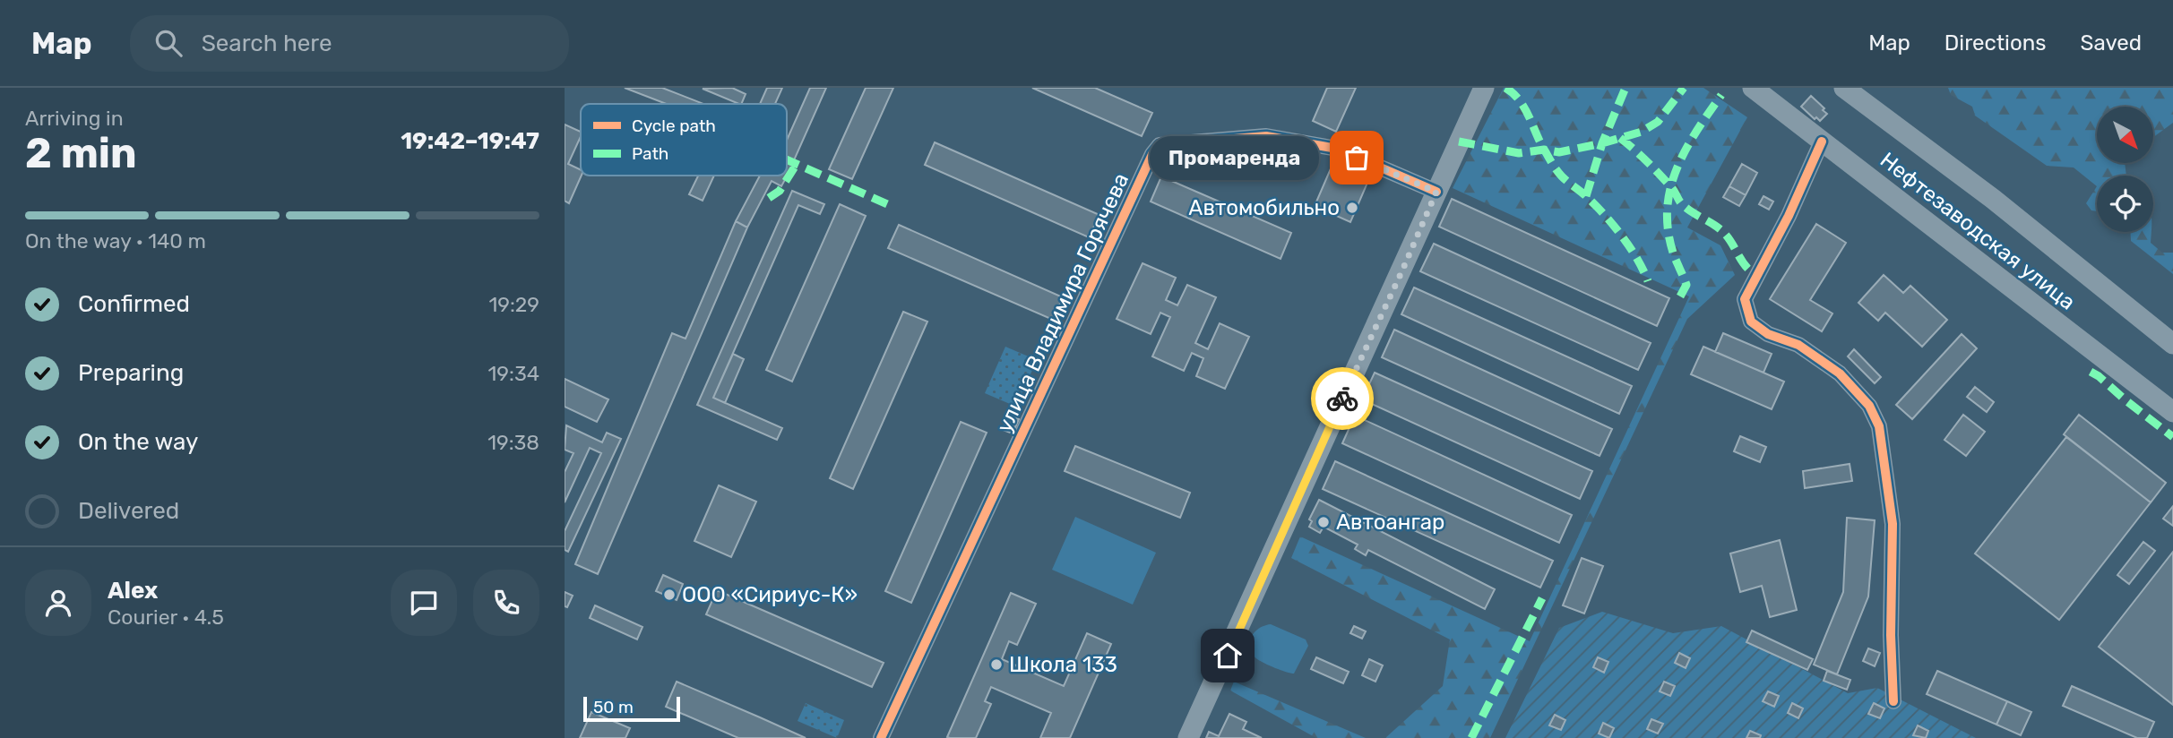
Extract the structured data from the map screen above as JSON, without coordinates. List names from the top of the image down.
{
  "streets": {
    "main road": ["Нефтезаводская улица"],
    "street": ["улица Владимира Горячева"]
  },
  "places": [
    "Промаренда",
    "Автомобильно",
    "Автоангар",
    "ООО «Сириус-К»",
    "Школа 133"
  ],
  "legend": ["Cycle path", "Path"],
  "scale_bar": "50 m",
  "north": "bottom right",
  "page": {
    "header": "Map",
    "search": "Search here",
    "nav": ["Map", "Directions", "Saved"],
    "heading": ["2 min", "Arriving in", "19:42–19:47"],
    "panel": ["Alex", "Courier · 4.5"],
    "bubble": "Промаренда",
    "bar": "On the way · 140 m",
    "list": [
      ["Confirmed", "19:29"],
      ["Preparing", "19:34"],
      ["On the way", "19:38"],
      "Delivered"
    ],
    "scale": "50 m"
  }
}
